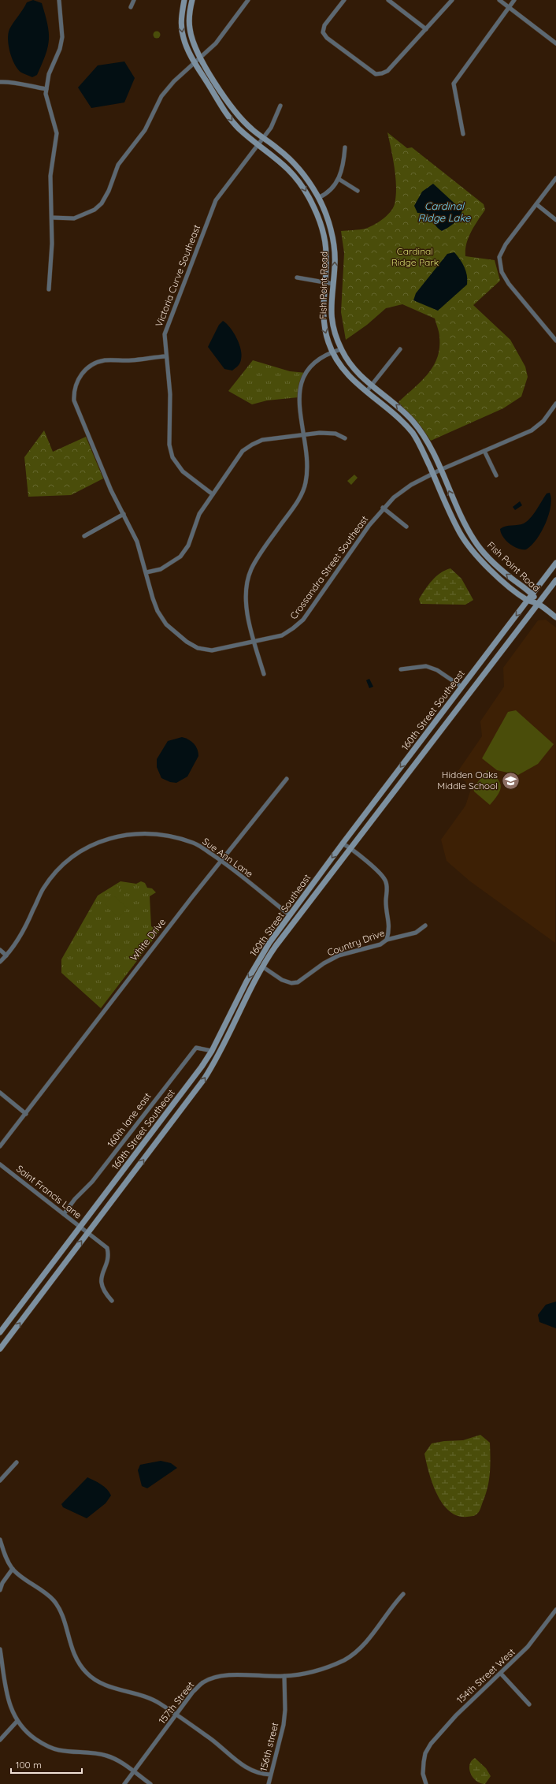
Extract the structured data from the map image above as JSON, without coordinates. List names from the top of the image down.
{
  "streets": {
    "street": [
      "Victoria Curve Southeast",
      "Fish Point Road",
      "Crossandra Street Southeast",
      "160th Street Southeast",
      "Sue Ann Lane",
      "White Drive",
      "Country Drive",
      "160th lane east",
      "Saint Francis Lane",
      "154th Street West",
      "157th Street",
      "156th street"
    ]
  },
  "crossings": [
    ["Victoria Curve Southeast", "Fish Point Road"],
    ["Victoria Curve Southeast", "Crossandra Street Southeast"],
    ["Fish Point Road", "Crossandra Street Southeast"],
    ["Fish Point Road", "160th Street Southeast"],
    ["160th Street Southeast", "Sue Ann Lane"],
    ["160th Street Southeast", "Country Drive"],
    ["160th Street Southeast", "160th lane east"],
    ["160th Street Southeast", "Saint Francis Lane"],
    ["Sue Ann Lane", "White Drive"],
    ["160th lane east", "Saint Francis Lane"],
    ["157th Street", "156th street"]
  ],
  "water": ["Cardinal Ridge Lake"],
  "parks": ["Cardinal Ridge Park"],
  "places": {
    "school or university": ["Hidden Oaks Middle School"]
  },
  "scale_bar": "100 m"
}
